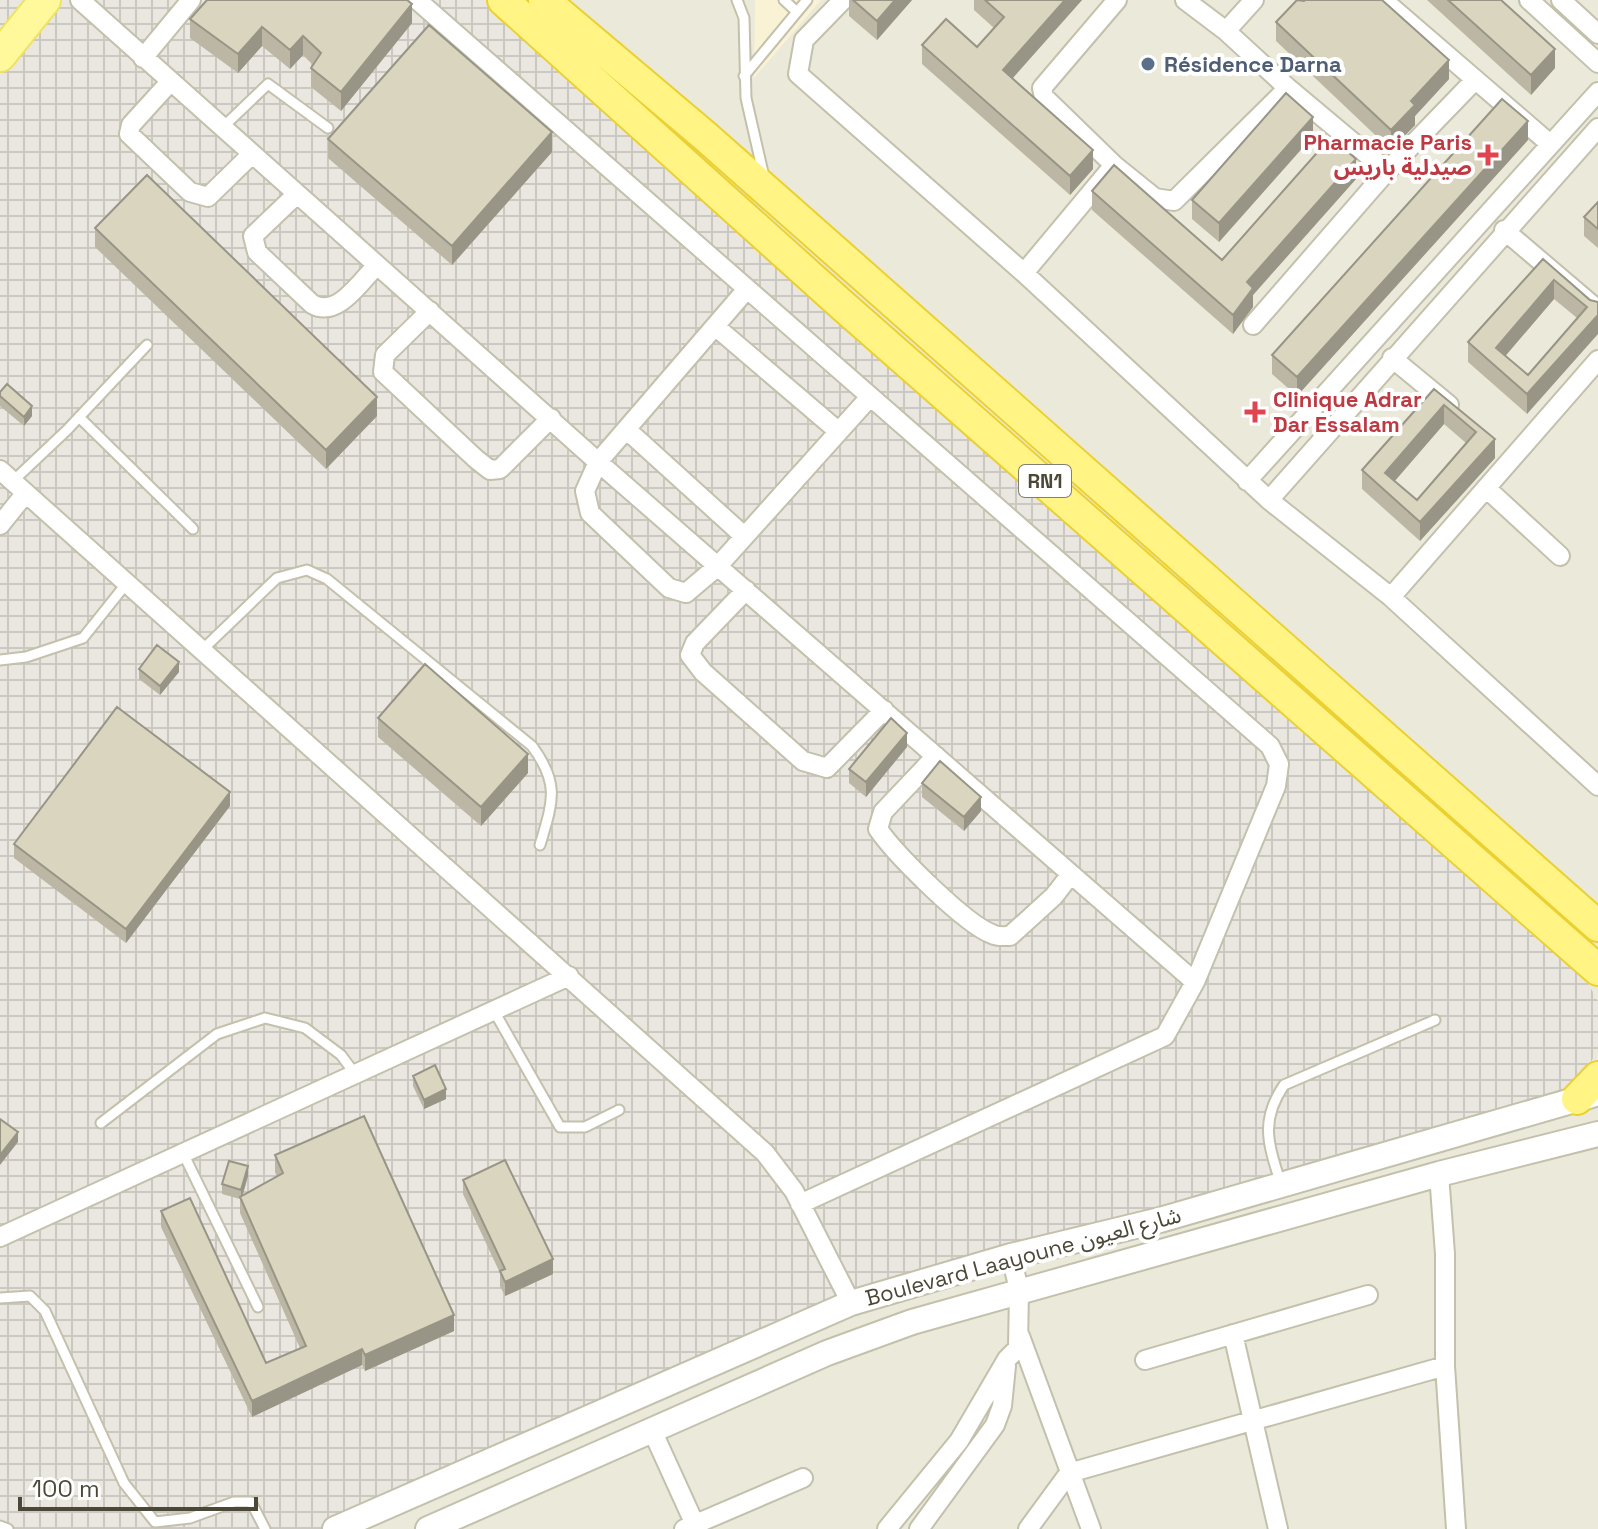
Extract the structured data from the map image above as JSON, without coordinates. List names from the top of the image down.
{
  "streets": {
    "highway": ["RN1"],
    "street": ["Boulevard Laayoune شارع العيون"]
  },
  "places": {
    "other": ["Résidence Darna"],
    "health": ["Pharmacie Paris صيدلية باريس", "Clinique Adrar Dar Essalam"]
  },
  "scale_bar": "100 m"
}
